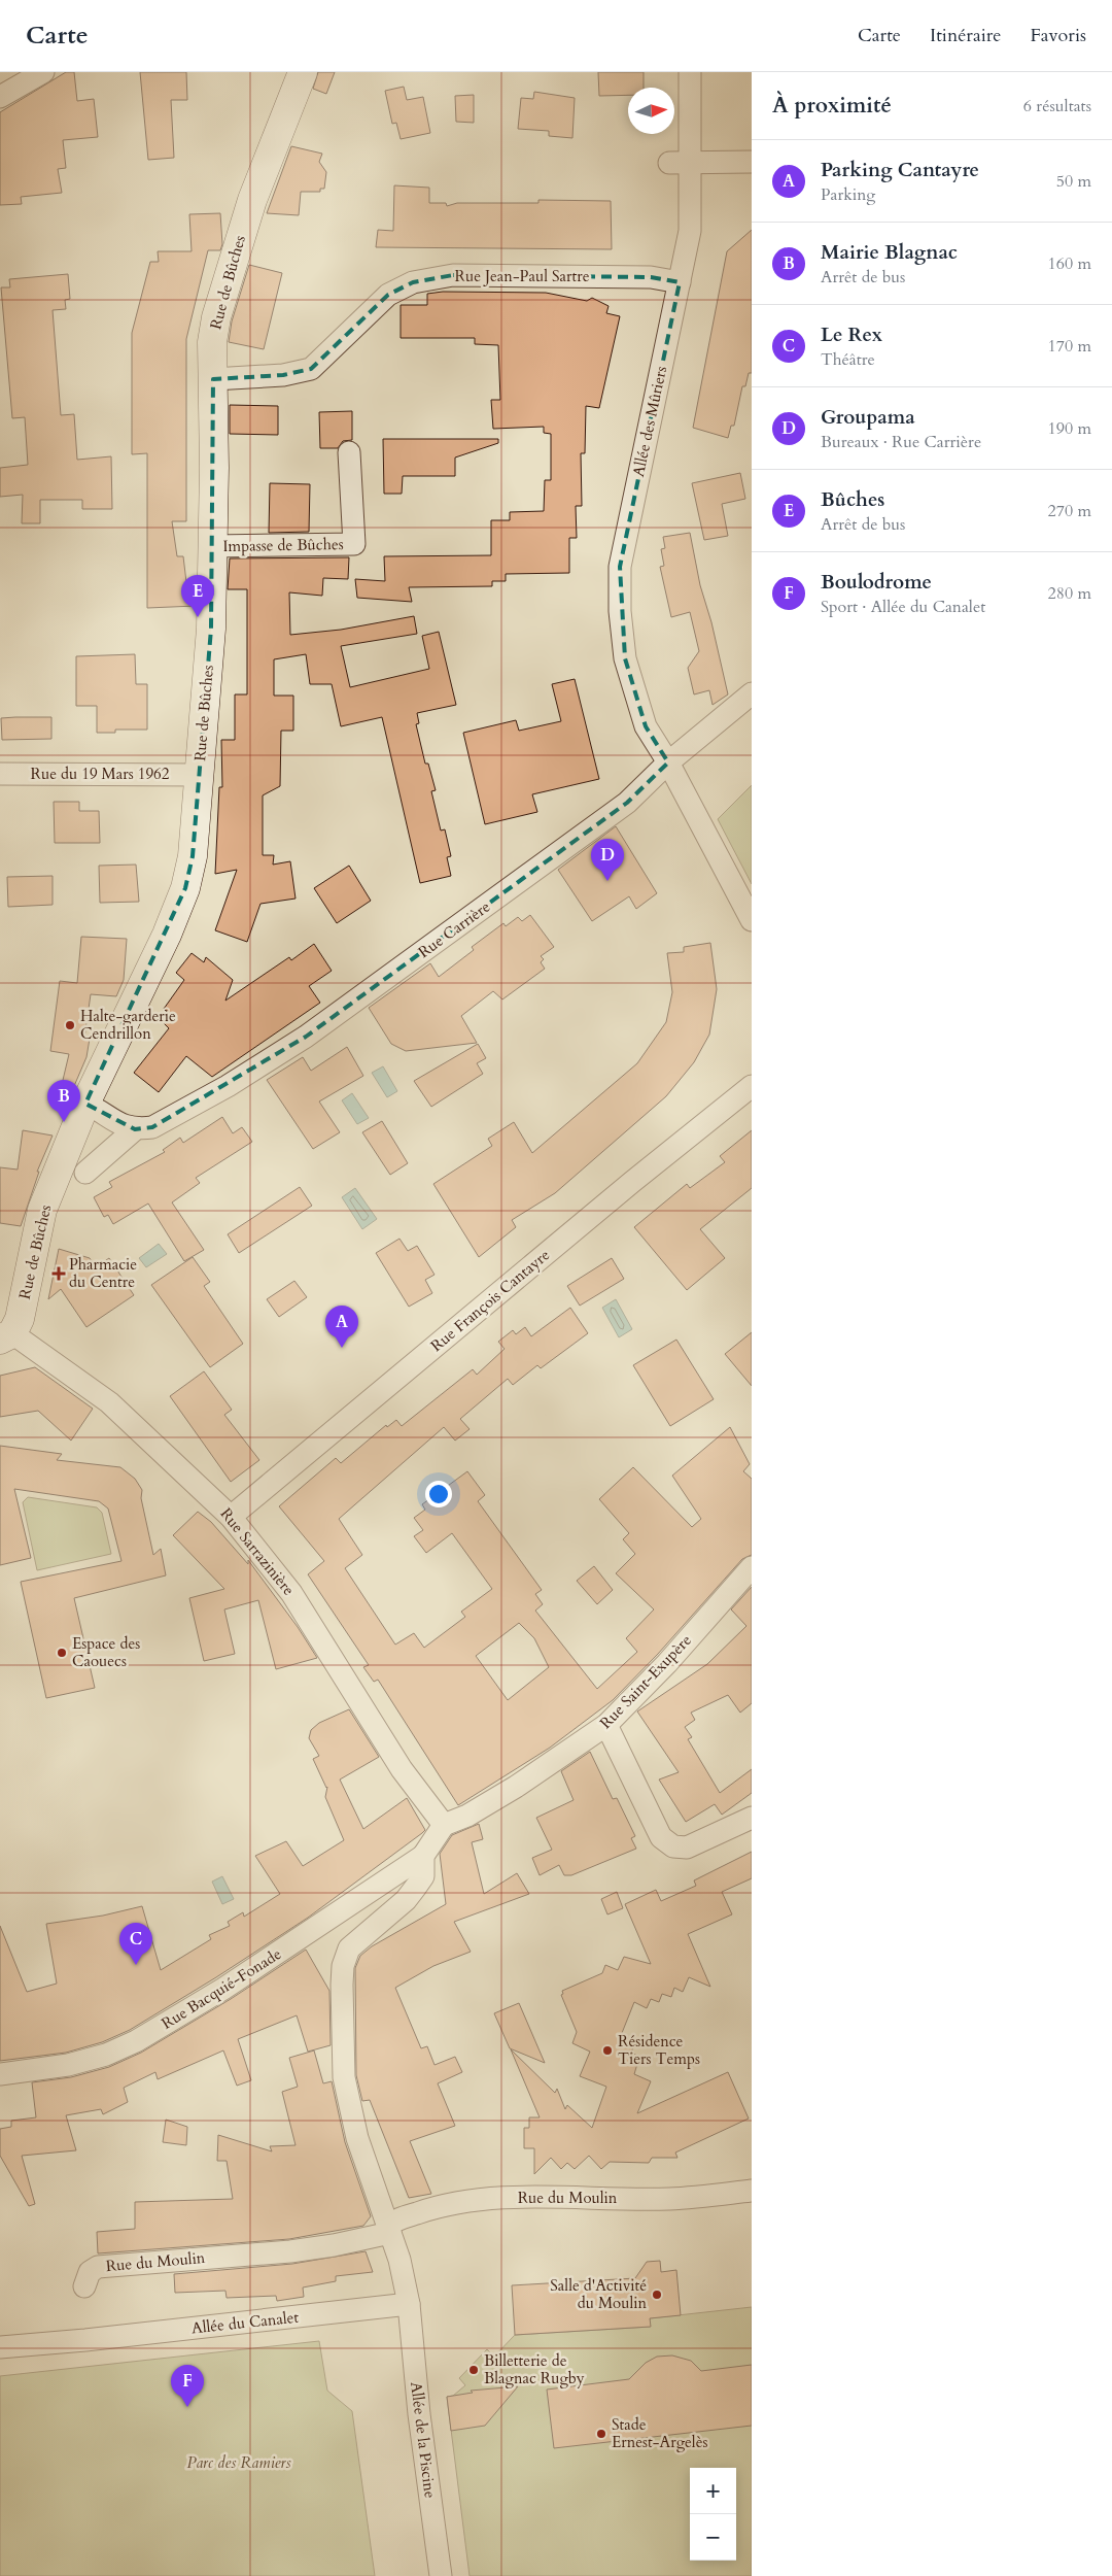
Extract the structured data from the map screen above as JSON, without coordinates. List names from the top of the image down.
{
  "streets": {
    "main road": ["Rue de Bûches"],
    "street": [
      "Rue Jean-Paul Sartre",
      "Allée des Mûriers",
      "Impasse de Bûches",
      "Rue du 19 Mars 1962",
      "Rue Carrière",
      "Rue François Cantayre",
      "Rue Sarrazinière",
      "Rue Saint-Exupère",
      "Rue Bacquié-Fonade",
      "Rue du Moulin",
      "Allée du Canalet",
      "Allée de la Piscine"
    ]
  },
  "crossings": [
    ["Rue Jean-Paul Sartre", "Rue de Bûches"],
    ["Rue Jean-Paul Sartre", "Allée des Mûriers"],
    ["Rue de Bûches", "Impasse de Bûches"],
    ["Rue de Bûches", "Rue du 19 Mars 1962"],
    ["Rue de Bûches", "Rue Sarrazinière"],
    ["Allée des Mûriers", "Rue Carrière"],
    ["Rue François Cantayre", "Rue Sarrazinière"],
    ["Rue Sarrazinière", "Rue Saint-Exupère"],
    ["Allée du Canalet", "Allée de la Piscine"]
  ],
  "parks": ["Parc des Ramiers"],
  "places": {
    "other": [
      "Halte-garderie Cendrillon",
      "Espace des Caouecs",
      "Résidence Tiers Temps",
      "Salle d'Activité du Moulin",
      "Billetterie de Blagnac Rugby",
      "Stade Ernest-Argelès"
    ],
    "health": ["Pharmacie du Centre"]
  },
  "north": "right",
  "page": {
    "header": "Carte",
    "nav": ["Carte", "Itinéraire", "Favoris"],
    "heading": ["À proximité", "6 résultats"],
    "list": [
      {
        "mark": "A",
        "name": "Parking Cantayre",
        "note": "Parking",
        "value": "50 m"
      },
      {
        "mark": "B",
        "name": "Mairie Blagnac",
        "note": "Arrêt de bus",
        "value": "160 m"
      },
      {
        "mark": "C",
        "name": "Le Rex",
        "note": "Théâtre",
        "value": "170 m"
      },
      {
        "mark": "D",
        "name": "Groupama",
        "note": "Bureaux · Rue Carrière",
        "value": "190 m"
      },
      {
        "mark": "E",
        "name": "Bûches",
        "note": "Arrêt de bus",
        "value": "270 m"
      },
      {
        "mark": "F",
        "name": "Boulodrome",
        "note": "Sport · Allée du Canalet",
        "value": "280 m"
      }
    ],
    "pins": [
      "E",
      "D",
      "B",
      "A",
      "C",
      "F"
    ],
    "map_buttons": ["+", "−"]
  }
}
